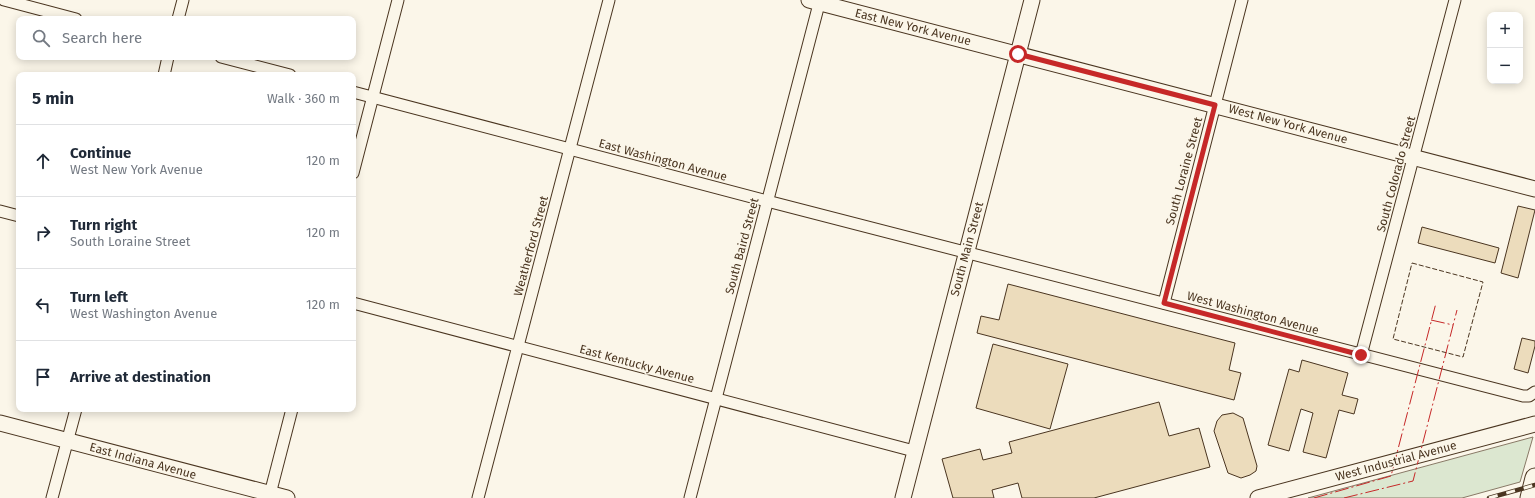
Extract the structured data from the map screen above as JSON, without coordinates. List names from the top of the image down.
{
  "streets": {
    "street": [
      "East New York Avenue",
      "West New York Avenue",
      "East Washington Avenue",
      "South Loraine Street",
      "South Colorado Street",
      "Weatherford Street",
      "South Baird Street",
      "South Main Street",
      "West Washington Avenue",
      "East Kentucky Avenue",
      "East Indiana Avenue",
      "West Industrial Avenue"
    ]
  },
  "crossings": [
    ["East New York Avenue", "West New York Avenue"],
    ["East New York Avenue", "South Baird Street"],
    ["East New York Avenue", "South Main Street"],
    ["West New York Avenue", "South Loraine Street"],
    ["West New York Avenue", "South Colorado Street"],
    ["West New York Avenue", "South Main Street"],
    ["East Washington Avenue", "Weatherford Street"],
    ["East Washington Avenue", "South Baird Street"],
    ["East Washington Avenue", "South Main Street"],
    ["East Washington Avenue", "West Washington Avenue"],
    ["South Loraine Street", "West Washington Avenue"],
    ["South Colorado Street", "West Washington Avenue"],
    ["Weatherford Street", "East Kentucky Avenue"],
    ["South Baird Street", "East Kentucky Avenue"],
    ["South Main Street", "West Washington Avenue"],
    ["South Main Street", "East Kentucky Avenue"]
  ],
  "page": {
    "map_buttons": ["+", "−"],
    "search": "Search here",
    "heading": ["5 min", "Walk · 360 m"],
    "list": [
      ["Continue", "West New York Avenue", "120 m"],
      ["Turn right", "South Loraine Street", "120 m"],
      ["Turn left", "West Washington Avenue", "120 m"],
      "Arrive at destination"
    ]
  }
}
